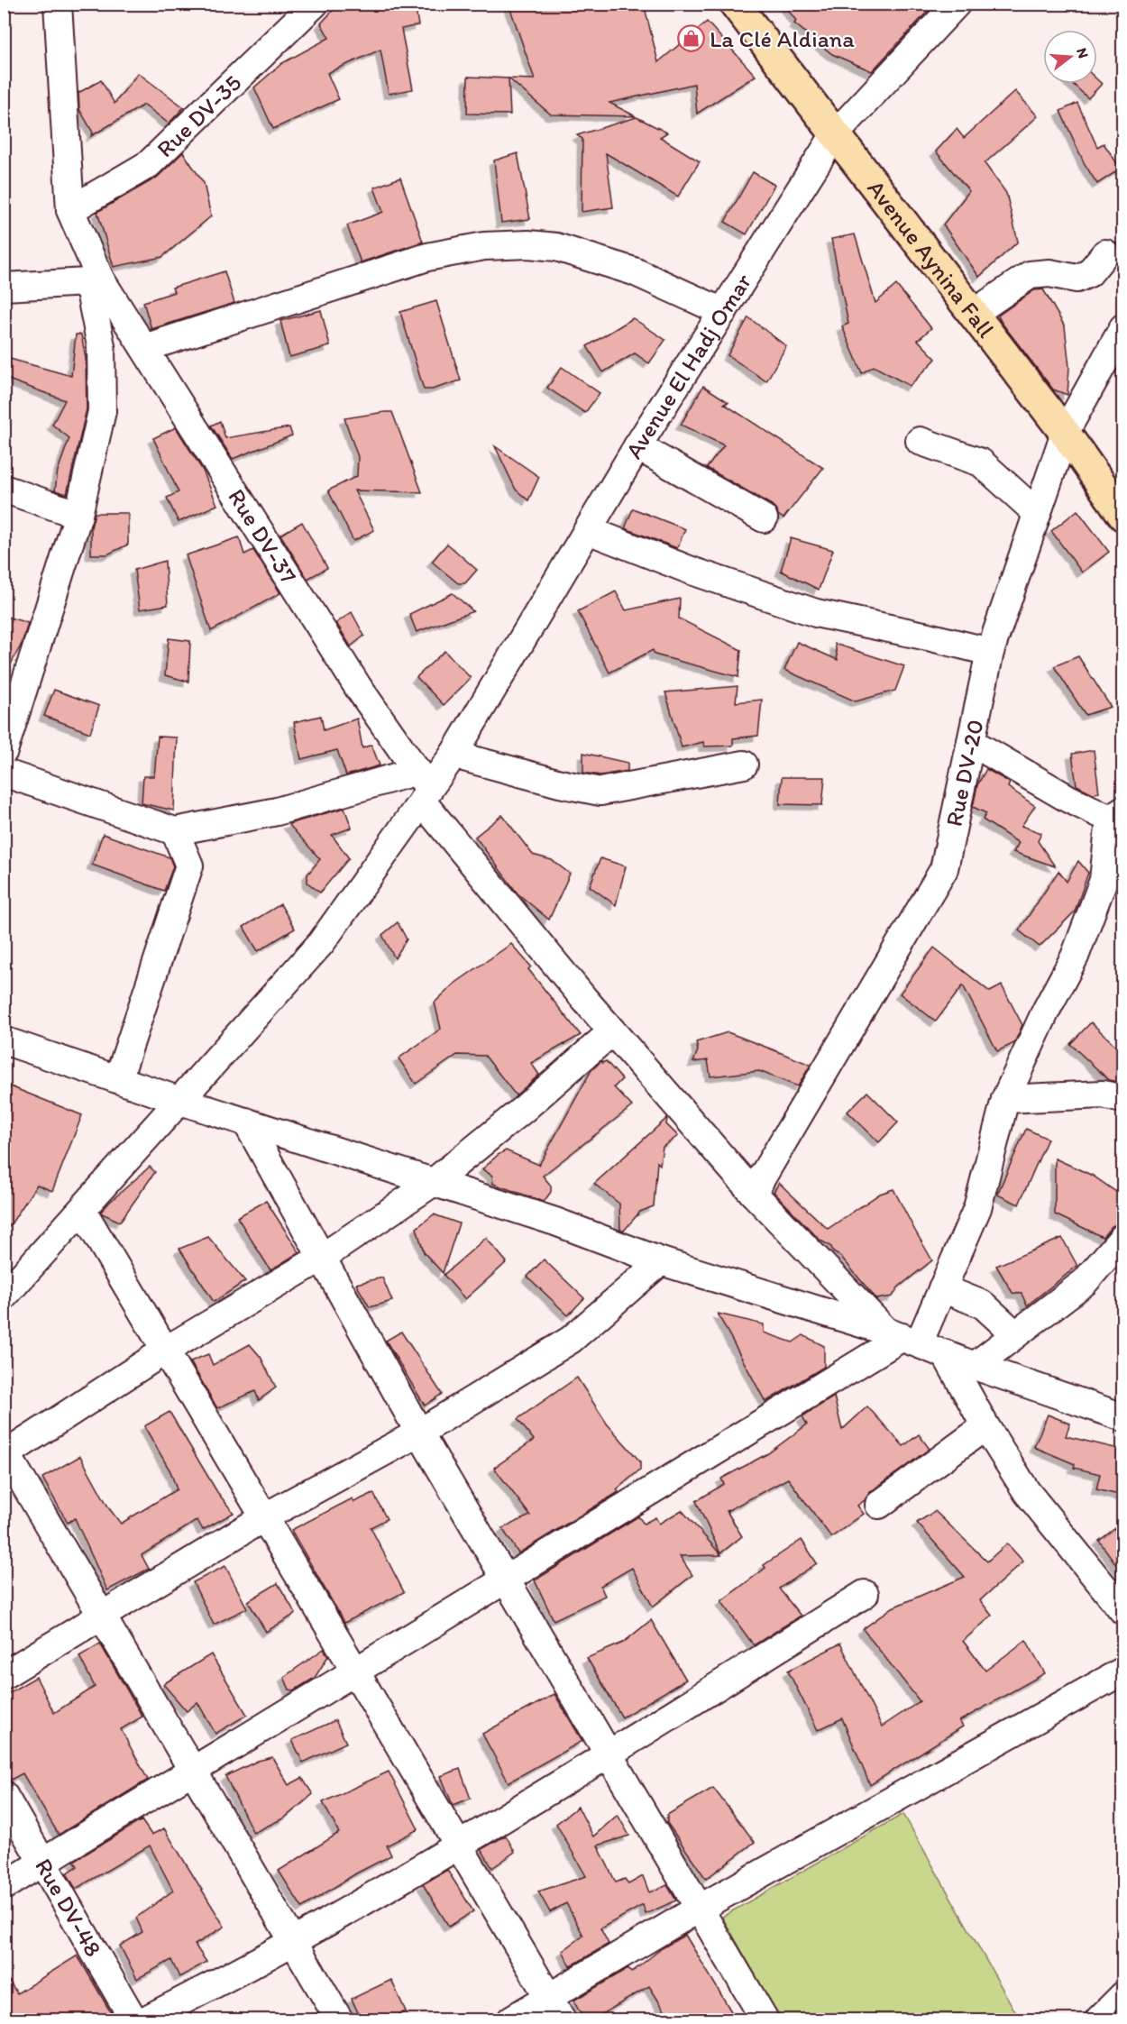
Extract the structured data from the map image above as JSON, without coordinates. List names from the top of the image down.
{
  "streets": {
    "main road": ["Avenue Aynina Fall"],
    "street": [
      "Rue DV-35",
      "Avenue El Hadj Omar",
      "Rue DV-37",
      "Rue DV-20",
      "Rue DV-48"
    ]
  },
  "crossings": [
    ["Avenue Aynina Fall", "Avenue El Hadj Omar"],
    ["Avenue Aynina Fall", "Rue DV-20"],
    ["Avenue El Hadj Omar", "Rue DV-37"],
    ["Rue DV-37", "Rue DV-20"]
  ],
  "places": {
    "shop": ["La Clé Aldiana"]
  },
  "north": "right"
}
